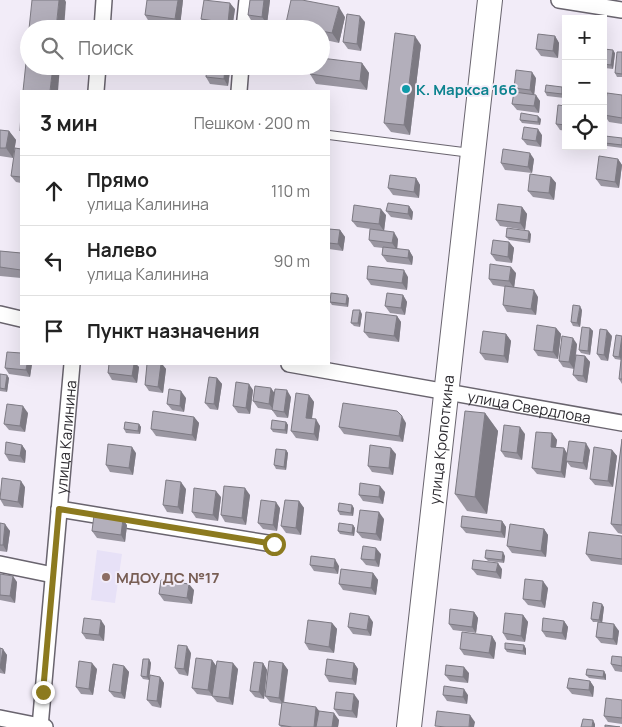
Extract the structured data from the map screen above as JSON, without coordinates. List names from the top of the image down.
{
  "streets": {
    "main road": ["улица Кропоткина"],
    "street": ["улица Свердлова", "улица Калинина"]
  },
  "crossings": [
    ["улица Свердлова", "улица Кропоткина"]
  ],
  "places": ["К. Маркса 166", "МДОУ ДС №17"],
  "page": {
    "map_buttons": ["+", "−"],
    "search": "Поиск",
    "heading": ["3 мин", "Пешком · 200 m"],
    "list": [
      ["Прямо", "улица Калинина", "110 m"],
      ["Налево", "улица Калинина", "90 m"],
      "Пункт назначения"
    ]
  }
}
